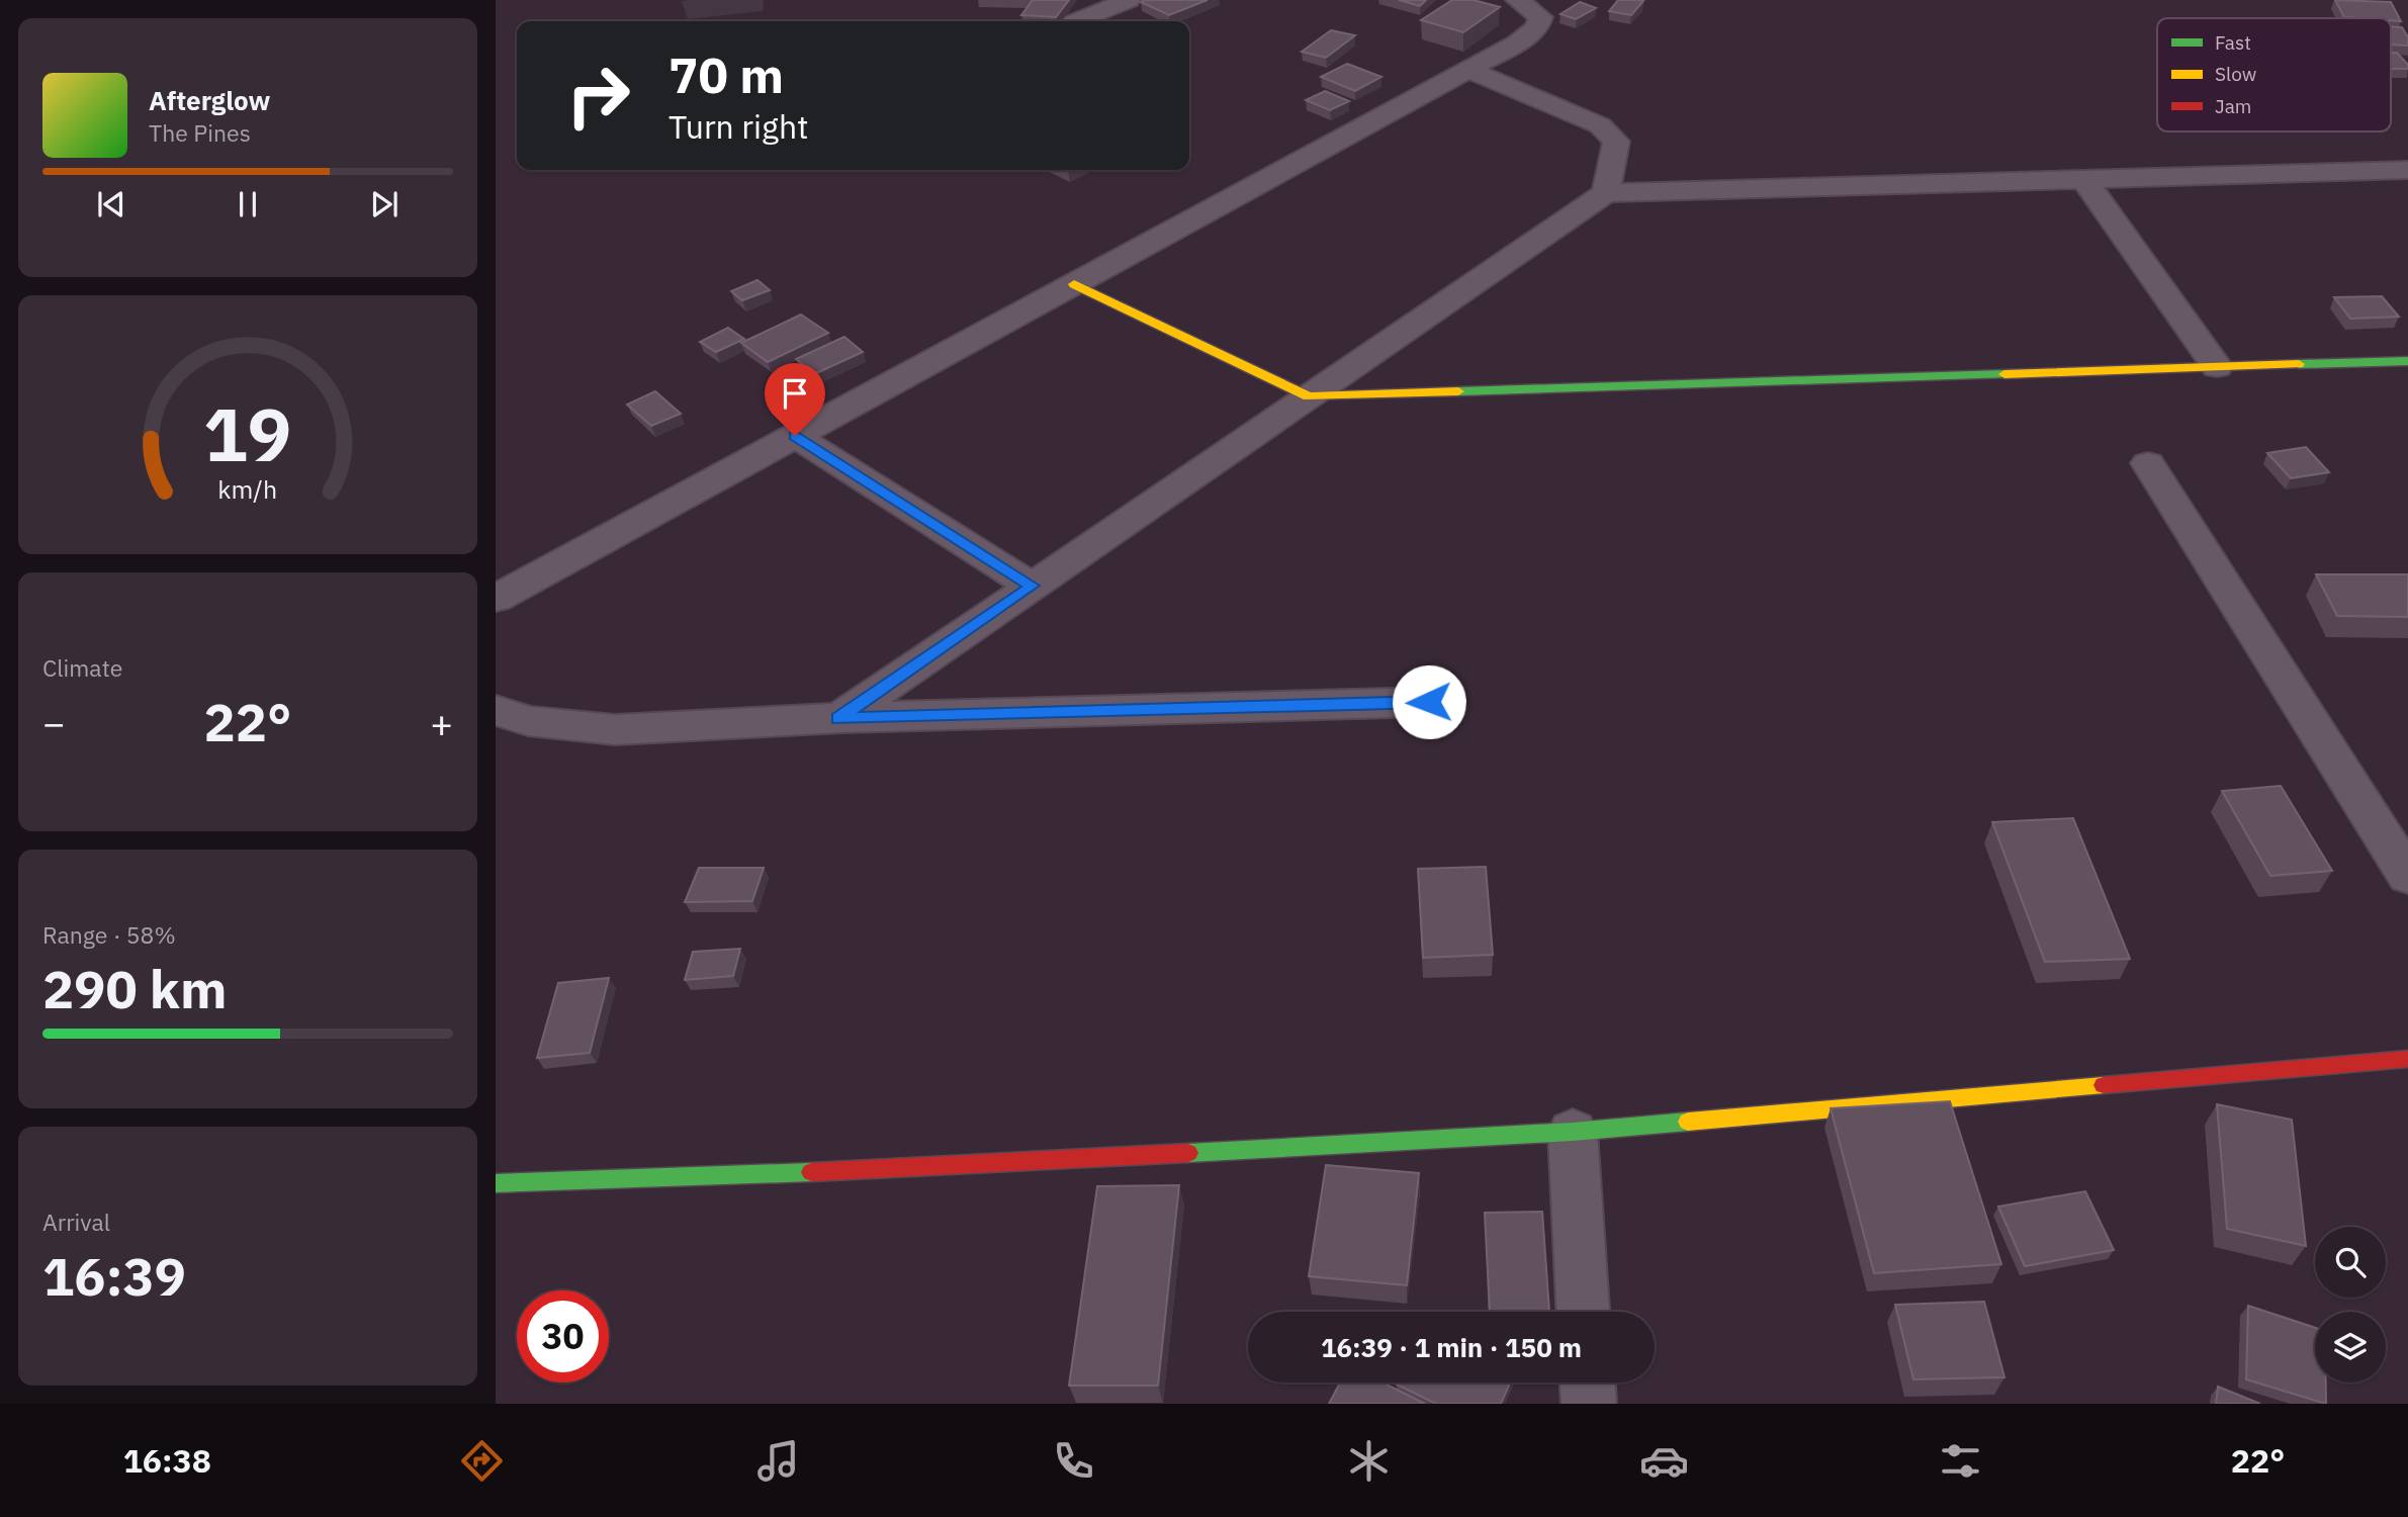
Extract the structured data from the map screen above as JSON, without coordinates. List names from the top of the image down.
{
  "legend": ["Fast", "Slow", "Jam"],
  "page": {
    "turn": ["70 m", "Turn right"],
    "song": ["Afterglow", "The Pines"],
    "tile": [
      "Climate",
      ["Range · 58%", "290 km"],
      ["Arrival", "16:39"]
    ],
    "heat": ["−", "22°", "+"],
    "limit": "30",
    "trip": "16:39 · 1 min · 150 m",
    "tabs": ["16:38", "22°"],
    "gauge": ["19", "km/h"]
  }
}
